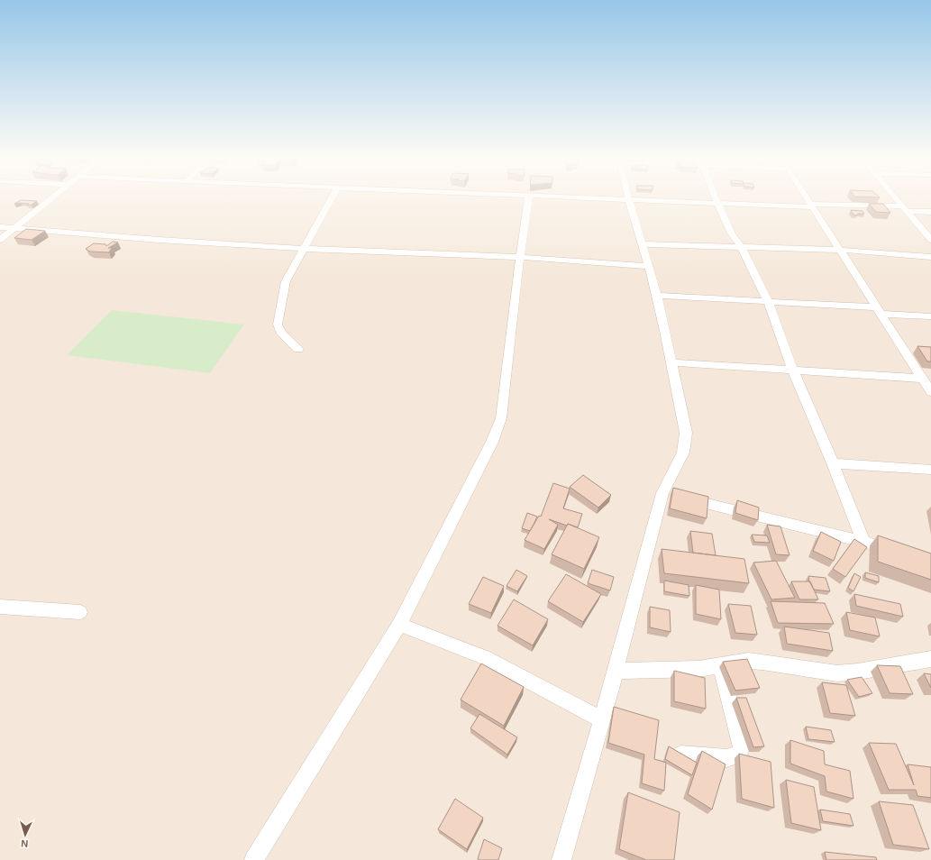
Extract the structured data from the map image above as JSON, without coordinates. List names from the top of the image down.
{
  "north": "bottom"
}
